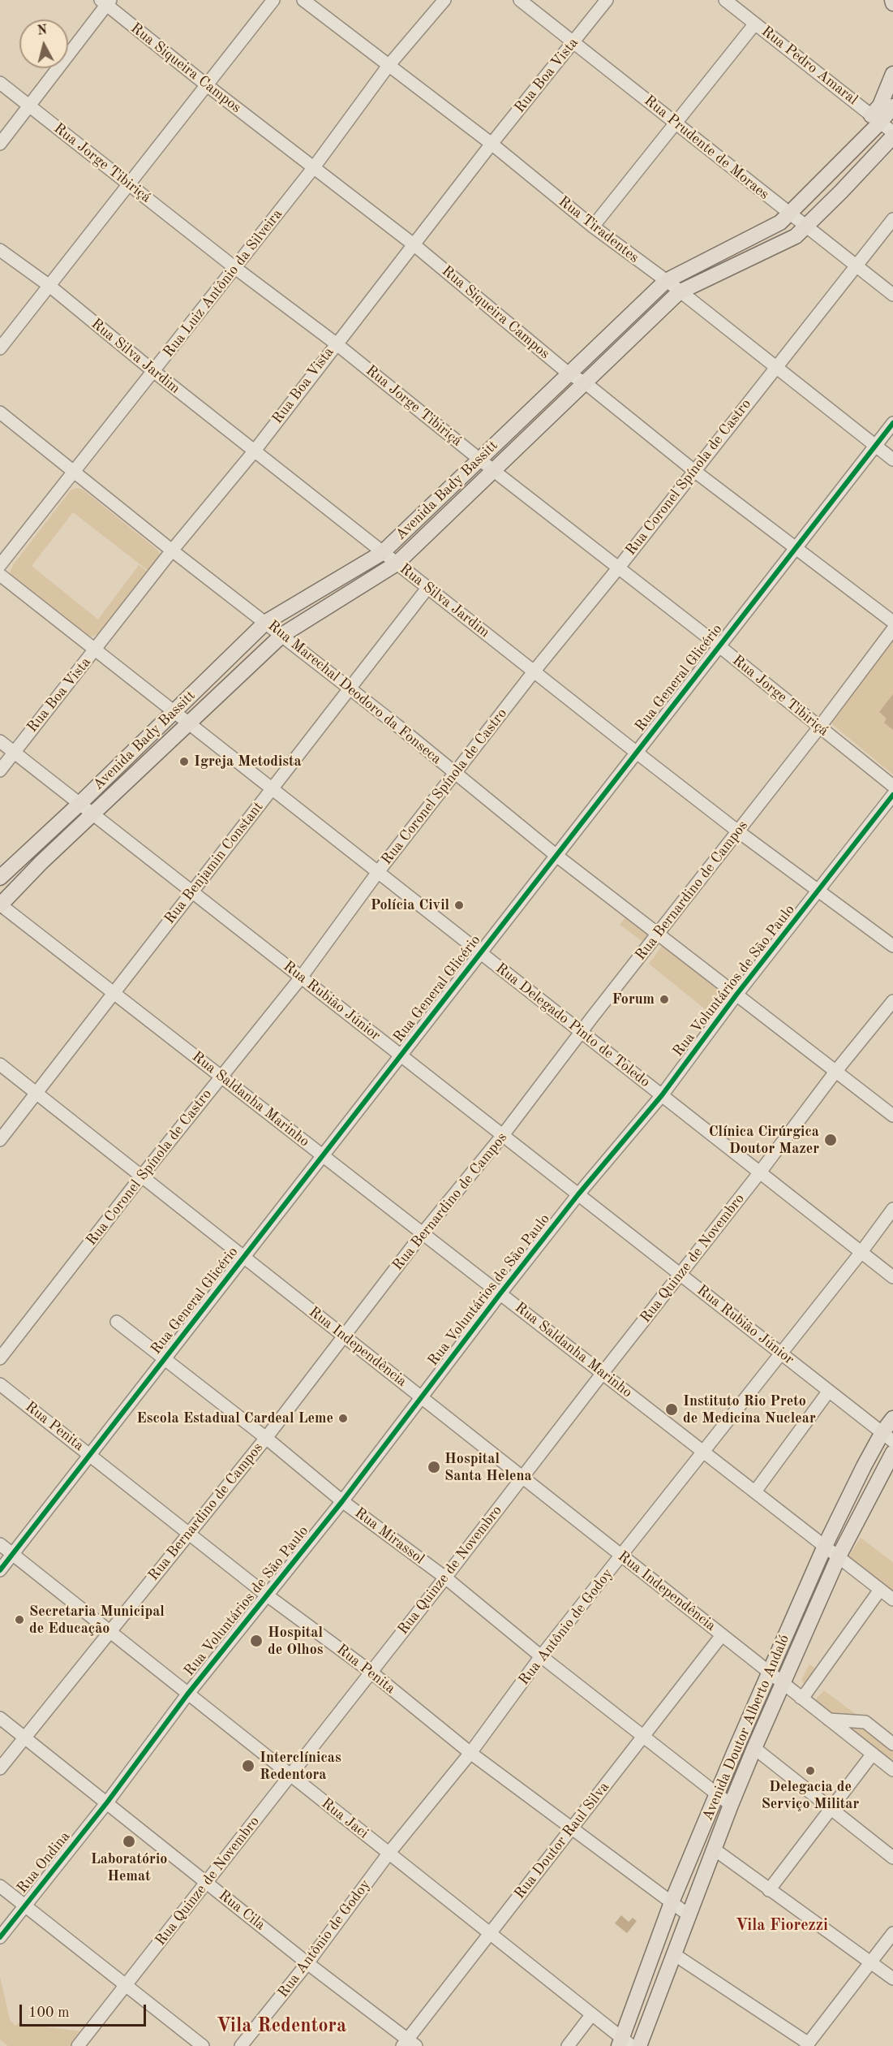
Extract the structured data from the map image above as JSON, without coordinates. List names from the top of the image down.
{
  "streets": {
    "main road": ["Avenida Bady Bassitt", "Avenida Doutor Alberto Andaló"],
    "street": [
      "Rua Pedro Amaral",
      "Rua Siqueira Campos",
      "Rua Boa Vista",
      "Rua Prudente de Moraes",
      "Rua Jorge Tibiriçá",
      "Rua Tiradentes",
      "Rua Luiz Antônio da Silveira",
      "Rua Silva Jardim",
      "Rua Coronel Spínola de Castro",
      "Rua General Glicério",
      "Rua Marechal Deodoro da Fonseca",
      "Rua Benjamin Constant",
      "Rua Bernardino de Campos",
      "Rua Voluntários de São Paulo",
      "Rua Rubião Júnior",
      "Rua Delegado Pinto de Toledo",
      "Rua Saldanha Marinho",
      "Rua Quinze de Novembro",
      "Rua Independência",
      "Rua Penita",
      "Rua Mirassol",
      "Rua Antônio de Godoy",
      "Rua Jaci",
      "Rua Doutor Raul Silva",
      "Rua Ondina",
      "Rua Cila"
    ]
  },
  "crossings": [
    ["Rua Pedro Amaral", "Avenida Bady Bassitt"],
    ["Rua Siqueira Campos", "Rua Boa Vista"],
    ["Rua Siqueira Campos", "Rua Luiz Antônio da Silveira"],
    ["Rua Siqueira Campos", "Rua Coronel Spínola de Castro"],
    ["Rua Siqueira Campos", "Avenida Bady Bassitt"],
    ["Rua Siqueira Campos", "Rua General Glicério"],
    ["Rua Boa Vista", "Rua Prudente de Moraes"],
    ["Rua Boa Vista", "Rua Jorge Tibiriçá"],
    ["Rua Boa Vista", "Rua Tiradentes"],
    ["Rua Boa Vista", "Rua Silva Jardim"],
    ["Rua Boa Vista", "Rua Marechal Deodoro da Fonseca"],
    ["Rua Boa Vista", "Rua Rubião Júnior"],
    ["Rua Boa Vista", "Rua Delegado Pinto de Toledo"],
    ["Rua Prudente de Moraes", "Rua Coronel Spínola de Castro"],
    ["Rua Prudente de Moraes", "Avenida Bady Bassitt"],
    ["Rua Jorge Tibiriçá", "Rua Luiz Antônio da Silveira"],
    ["Rua Jorge Tibiriçá", "Rua Coronel Spínola de Castro"],
    ["Rua Jorge Tibiriçá", "Avenida Bady Bassitt"],
    ["Rua Jorge Tibiriçá", "Rua General Glicério"],
    ["Rua Jorge Tibiriçá", "Rua Bernardino de Campos"],
    ["Rua Tiradentes", "Rua Luiz Antônio da Silveira"],
    ["Rua Tiradentes", "Rua Coronel Spínola de Castro"],
    ["Rua Tiradentes", "Avenida Bady Bassitt"],
    ["Rua Tiradentes", "Rua General Glicério"],
    ["Rua Luiz Antônio da Silveira", "Rua Silva Jardim"],
    ["Rua Luiz Antônio da Silveira", "Rua Marechal Deodoro da Fonseca"],
    ["Rua Silva Jardim", "Rua Coronel Spínola de Castro"],
    ["Rua Silva Jardim", "Avenida Bady Bassitt"],
    ["Rua Silva Jardim", "Rua General Glicério"],
    ["Rua Silva Jardim", "Rua Benjamin Constant"],
    ["Rua Silva Jardim", "Rua Bernardino de Campos"],
    ["Rua Silva Jardim", "Rua Voluntários de São Paulo"],
    ["Rua Coronel Spínola de Castro", "Rua Marechal Deodoro da Fonseca"],
    ["Rua Coronel Spínola de Castro", "Rua Rubião Júnior"],
    ["Rua Coronel Spínola de Castro", "Rua Delegado Pinto de Toledo"],
    ["Rua Coronel Spínola de Castro", "Rua Saldanha Marinho"],
    ["Rua Coronel Spínola de Castro", "Rua Independência"],
    ["Avenida Bady Bassitt", "Rua Marechal Deodoro da Fonseca"],
    ["Avenida Bady Bassitt", "Rua Rubião Júnior"],
    ["Avenida Bady Bassitt", "Rua Delegado Pinto de Toledo"],
    ["Avenida Bady Bassitt", "Rua Saldanha Marinho"],
    ["Rua General Glicério", "Rua Marechal Deodoro da Fonseca"],
    ["Rua General Glicério", "Rua Rubião Júnior"],
    ["Rua General Glicério", "Rua Delegado Pinto de Toledo"],
    ["Rua General Glicério", "Rua Saldanha Marinho"],
    ["Rua General Glicério", "Rua Independência"],
    ["Rua General Glicério", "Rua Penita"],
    ["Rua General Glicério", "Rua Mirassol"],
    ["Rua General Glicério", "Rua Jaci"],
    ["Rua Marechal Deodoro da Fonseca", "Rua Benjamin Constant"],
    ["Rua Marechal Deodoro da Fonseca", "Rua Bernardino de Campos"],
    ["Rua Marechal Deodoro da Fonseca", "Rua Voluntários de São Paulo"],
    ["Rua Marechal Deodoro da Fonseca", "Rua Quinze de Novembro"],
    ["Rua Benjamin Constant", "Rua Rubião Júnior"],
    ["Rua Benjamin Constant", "Rua Delegado Pinto de Toledo"],
    ["Rua Benjamin Constant", "Rua Saldanha Marinho"],
    ["Rua Benjamin Constant", "Rua Independência"],
    ["Rua Bernardino de Campos", "Rua Rubião Júnior"],
    ["Rua Bernardino de Campos", "Rua Delegado Pinto de Toledo"],
    ["Rua Bernardino de Campos", "Rua Saldanha Marinho"],
    ["Rua Bernardino de Campos", "Rua Independência"],
    ["Rua Bernardino de Campos", "Rua Penita"],
    ["Rua Bernardino de Campos", "Rua Mirassol"],
    ["Rua Bernardino de Campos", "Rua Jaci"],
    ["Rua Bernardino de Campos", "Rua Cila"],
    ["Rua Voluntários de São Paulo", "Rua Rubião Júnior"],
    ["Rua Voluntários de São Paulo", "Rua Delegado Pinto de Toledo"],
    ["Rua Voluntários de São Paulo", "Rua Saldanha Marinho"],
    ["Rua Voluntários de São Paulo", "Rua Independência"],
    ["Rua Voluntários de São Paulo", "Rua Penita"],
    ["Rua Voluntários de São Paulo", "Rua Mirassol"],
    ["Rua Voluntários de São Paulo", "Rua Jaci"],
    ["Rua Voluntários de São Paulo", "Rua Ondina"],
    ["Rua Voluntários de São Paulo", "Rua Cila"],
    ["Rua Rubião Júnior", "Rua Quinze de Novembro"],
    ["Rua Rubião Júnior", "Rua Antônio de Godoy"],
    ["Rua Rubião Júnior", "Avenida Doutor Alberto Andaló"],
    ["Rua Delegado Pinto de Toledo", "Rua Quinze de Novembro"],
    ["Rua Delegado Pinto de Toledo", "Rua Antônio de Godoy"],
    ["Rua Saldanha Marinho", "Rua Quinze de Novembro"],
    ["Rua Saldanha Marinho", "Rua Antônio de Godoy"],
    ["Rua Saldanha Marinho", "Avenida Doutor Alberto Andaló"],
    ["Rua Quinze de Novembro", "Rua Independência"],
    ["Rua Quinze de Novembro", "Rua Penita"],
    ["Rua Quinze de Novembro", "Rua Mirassol"],
    ["Rua Quinze de Novembro", "Rua Jaci"],
    ["Rua Quinze de Novembro", "Rua Cila"],
    ["Rua Independência", "Rua Antônio de Godoy"],
    ["Rua Independência", "Avenida Doutor Alberto Andaló"],
    ["Rua Independência", "Rua Doutor Raul Silva"],
    ["Rua Penita", "Rua Antônio de Godoy"],
    ["Rua Penita", "Avenida Doutor Alberto Andaló"],
    ["Rua Penita", "Rua Doutor Raul Silva"],
    ["Rua Mirassol", "Rua Antônio de Godoy"],
    ["Rua Mirassol", "Avenida Doutor Alberto Andaló"],
    ["Rua Mirassol", "Rua Doutor Raul Silva"],
    ["Rua Antônio de Godoy", "Rua Jaci"],
    ["Rua Antônio de Godoy", "Rua Cila"],
    ["Avenida Doutor Alberto Andaló", "Rua Jaci"],
    ["Rua Jaci", "Rua Doutor Raul Silva"],
    ["Rua Doutor Raul Silva", "Rua Cila"],
    ["Rua Ondina", "Rua Cila"]
  ],
  "districts": ["Vila Fiorezzi", "Vila Redentora"],
  "places": [
    "Igreja Metodista",
    "Polícia Civil",
    "Forum",
    "Clínica Cirúrgica Doutor Mazer",
    "Instituto Rio Preto de Medicina Nuclear",
    "Escola Estadual Cardeal Leme",
    "Hospital Santa Helena",
    "Secretaria Municipal de Educação",
    "Hospital de Olhos",
    "Interclínicas Redentora",
    "Delegacia de Serviço Militar",
    "Laboratório Hemat"
  ],
  "scale_bar": "100 m",
  "north": "top"
}
